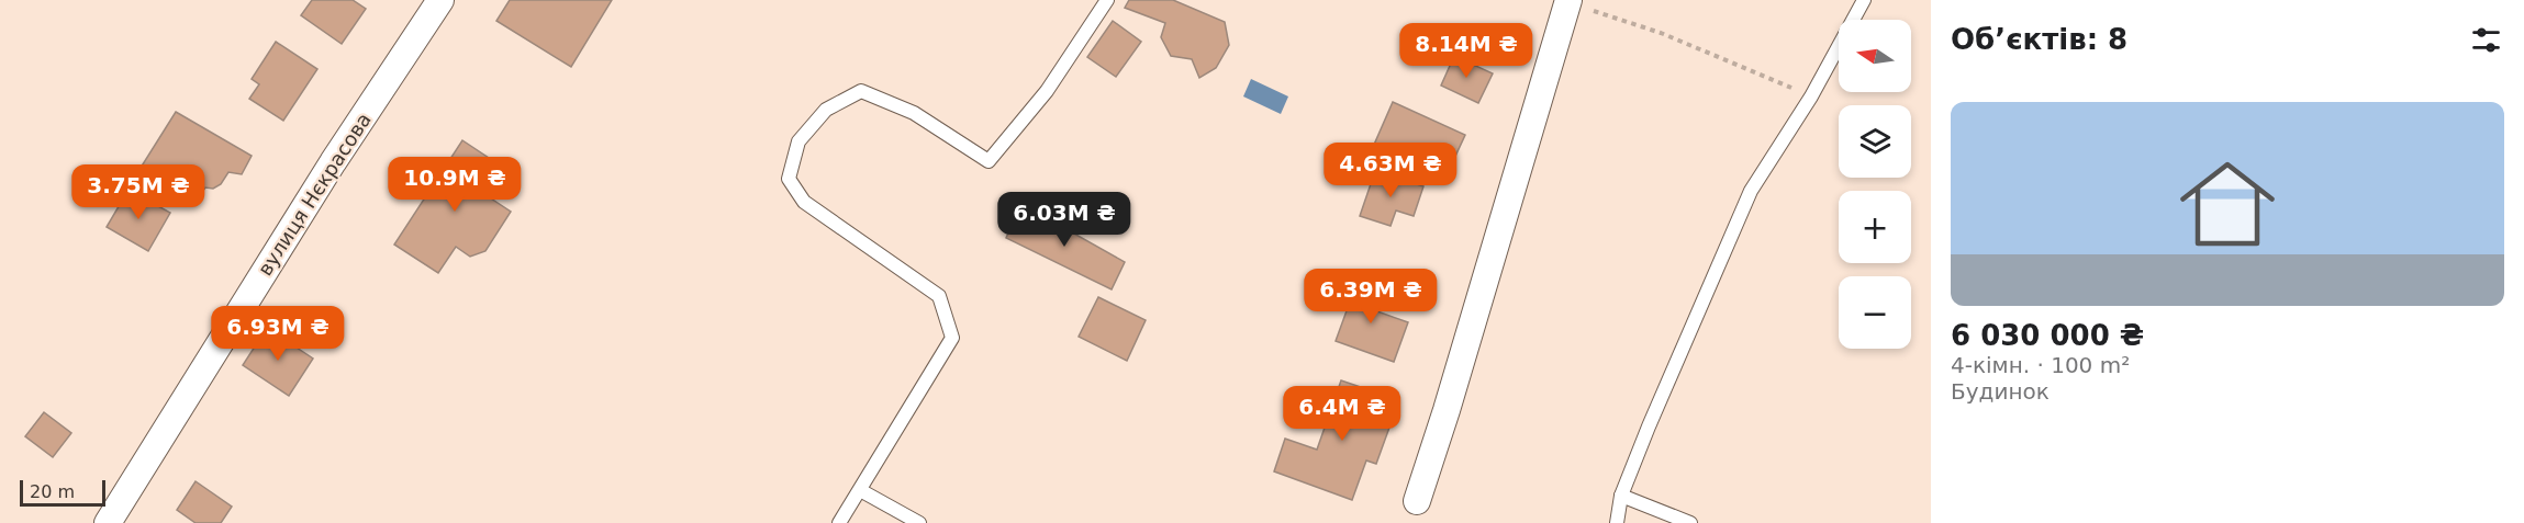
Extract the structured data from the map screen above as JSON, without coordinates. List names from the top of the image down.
{
  "streets": {
    "street": ["вулиця Нєкрасова"]
  },
  "scale_bar": "20 m",
  "north": "left",
  "page": {
    "heading": "Об’єктів: 8",
    "map_buttons": ["+", "−"],
    "price": [
      "8.14M ₴",
      "4.63M ₴",
      "10.9M ₴",
      "3.75M ₴",
      "6.03M ₴",
      "6.39M ₴",
      "6.93M ₴",
      "6.4M ₴"
    ],
    "list": [
      {
        "name": "6 030 000 ₴",
        "note": "4-кімн. · 100 m² · Будинок"
      }
    ],
    "scale": "20 m"
  }
}
